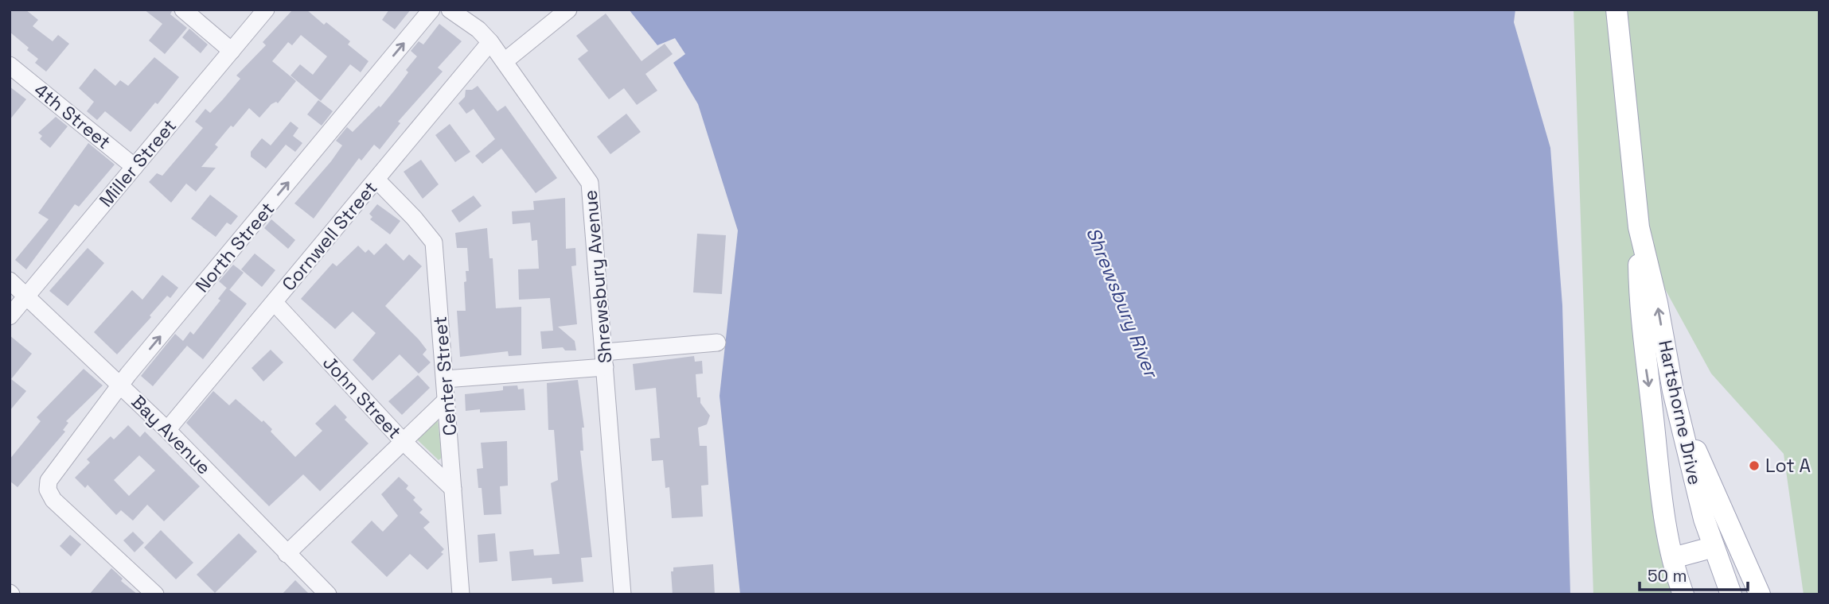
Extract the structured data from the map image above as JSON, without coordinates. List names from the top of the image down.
{
  "streets": {
    "main road": ["Hartshorne Drive"],
    "street": [
      "4th Street",
      "Miller Street",
      "Cornwell Street",
      "North Street",
      "Shrewsbury Avenue",
      "Center Street",
      "John Street",
      "Bay Avenue"
    ]
  },
  "crossings": [
    ["4th Street", "Miller Street"],
    ["Miller Street", "Bay Avenue"],
    ["Cornwell Street", "Shrewsbury Avenue"],
    ["Cornwell Street", "Center Street"],
    ["Cornwell Street", "John Street"],
    ["Cornwell Street", "Bay Avenue"],
    ["North Street", "Bay Avenue"],
    ["Center Street", "John Street"]
  ],
  "one_way": ["North Street"],
  "water": ["Shrewsbury River"],
  "places": ["Lot A"],
  "scale_bar": "50 m"
}
